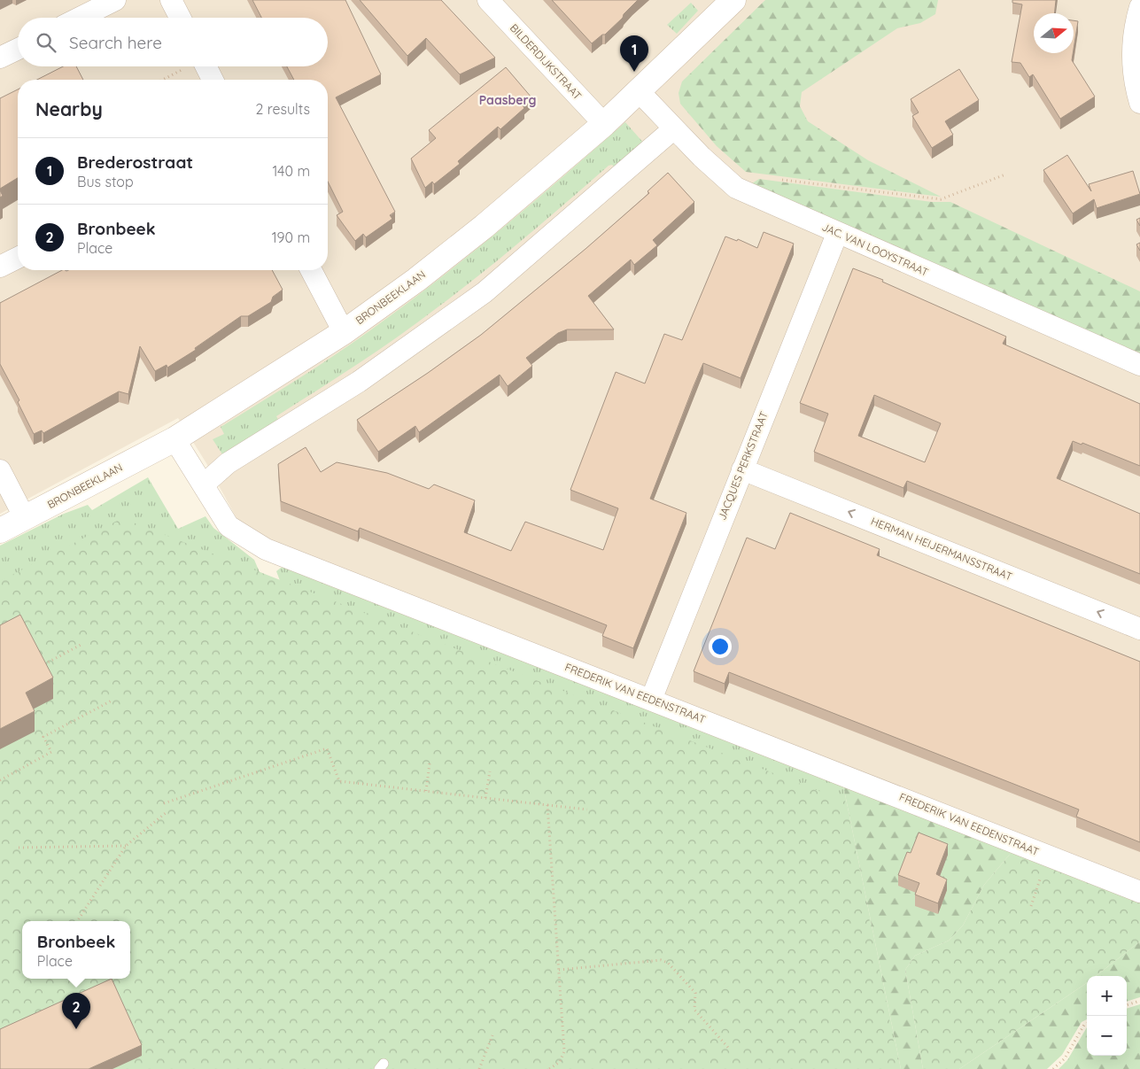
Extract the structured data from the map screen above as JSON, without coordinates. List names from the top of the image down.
{
  "streets": {
    "street": [
      "BILDERDIJKSTRAAT",
      "JAC. VAN LOOYSTRAAT",
      "BRONBEEKLAAN",
      "JACQUES PERKSTRAAT",
      "HERMAN HEIJERMANSSTRAAT",
      "FREDERIK VAN EEDENSTRAAT"
    ]
  },
  "crossings": [
    ["BILDERDIJKSTRAAT", "BRONBEEKLAAN"],
    ["JAC. VAN LOOYSTRAAT", "BRONBEEKLAAN"],
    ["JAC. VAN LOOYSTRAAT", "JACQUES PERKSTRAAT"],
    ["BRONBEEKLAAN", "FREDERIK VAN EEDENSTRAAT"],
    ["JACQUES PERKSTRAAT", "HERMAN HEIJERMANSSTRAAT"],
    ["JACQUES PERKSTRAAT", "FREDERIK VAN EEDENSTRAAT"]
  ],
  "one_way": ["HERMAN HEIJERMANSSTRAAT"],
  "districts": ["Paasberg"],
  "north": "right",
  "page": {
    "search": "Search here",
    "pins": ["1", "2"],
    "heading": ["Nearby", "2 results"],
    "list": [
      {
        "mark": "1",
        "name": "Brederostraat",
        "note": "Bus stop",
        "value": "140 m"
      },
      {
        "mark": "2",
        "name": "Bronbeek",
        "note": "Place",
        "value": "190 m"
      }
    ],
    "popup": ["Bronbeek", "Place"],
    "map_buttons": ["+", "−"]
  }
}
